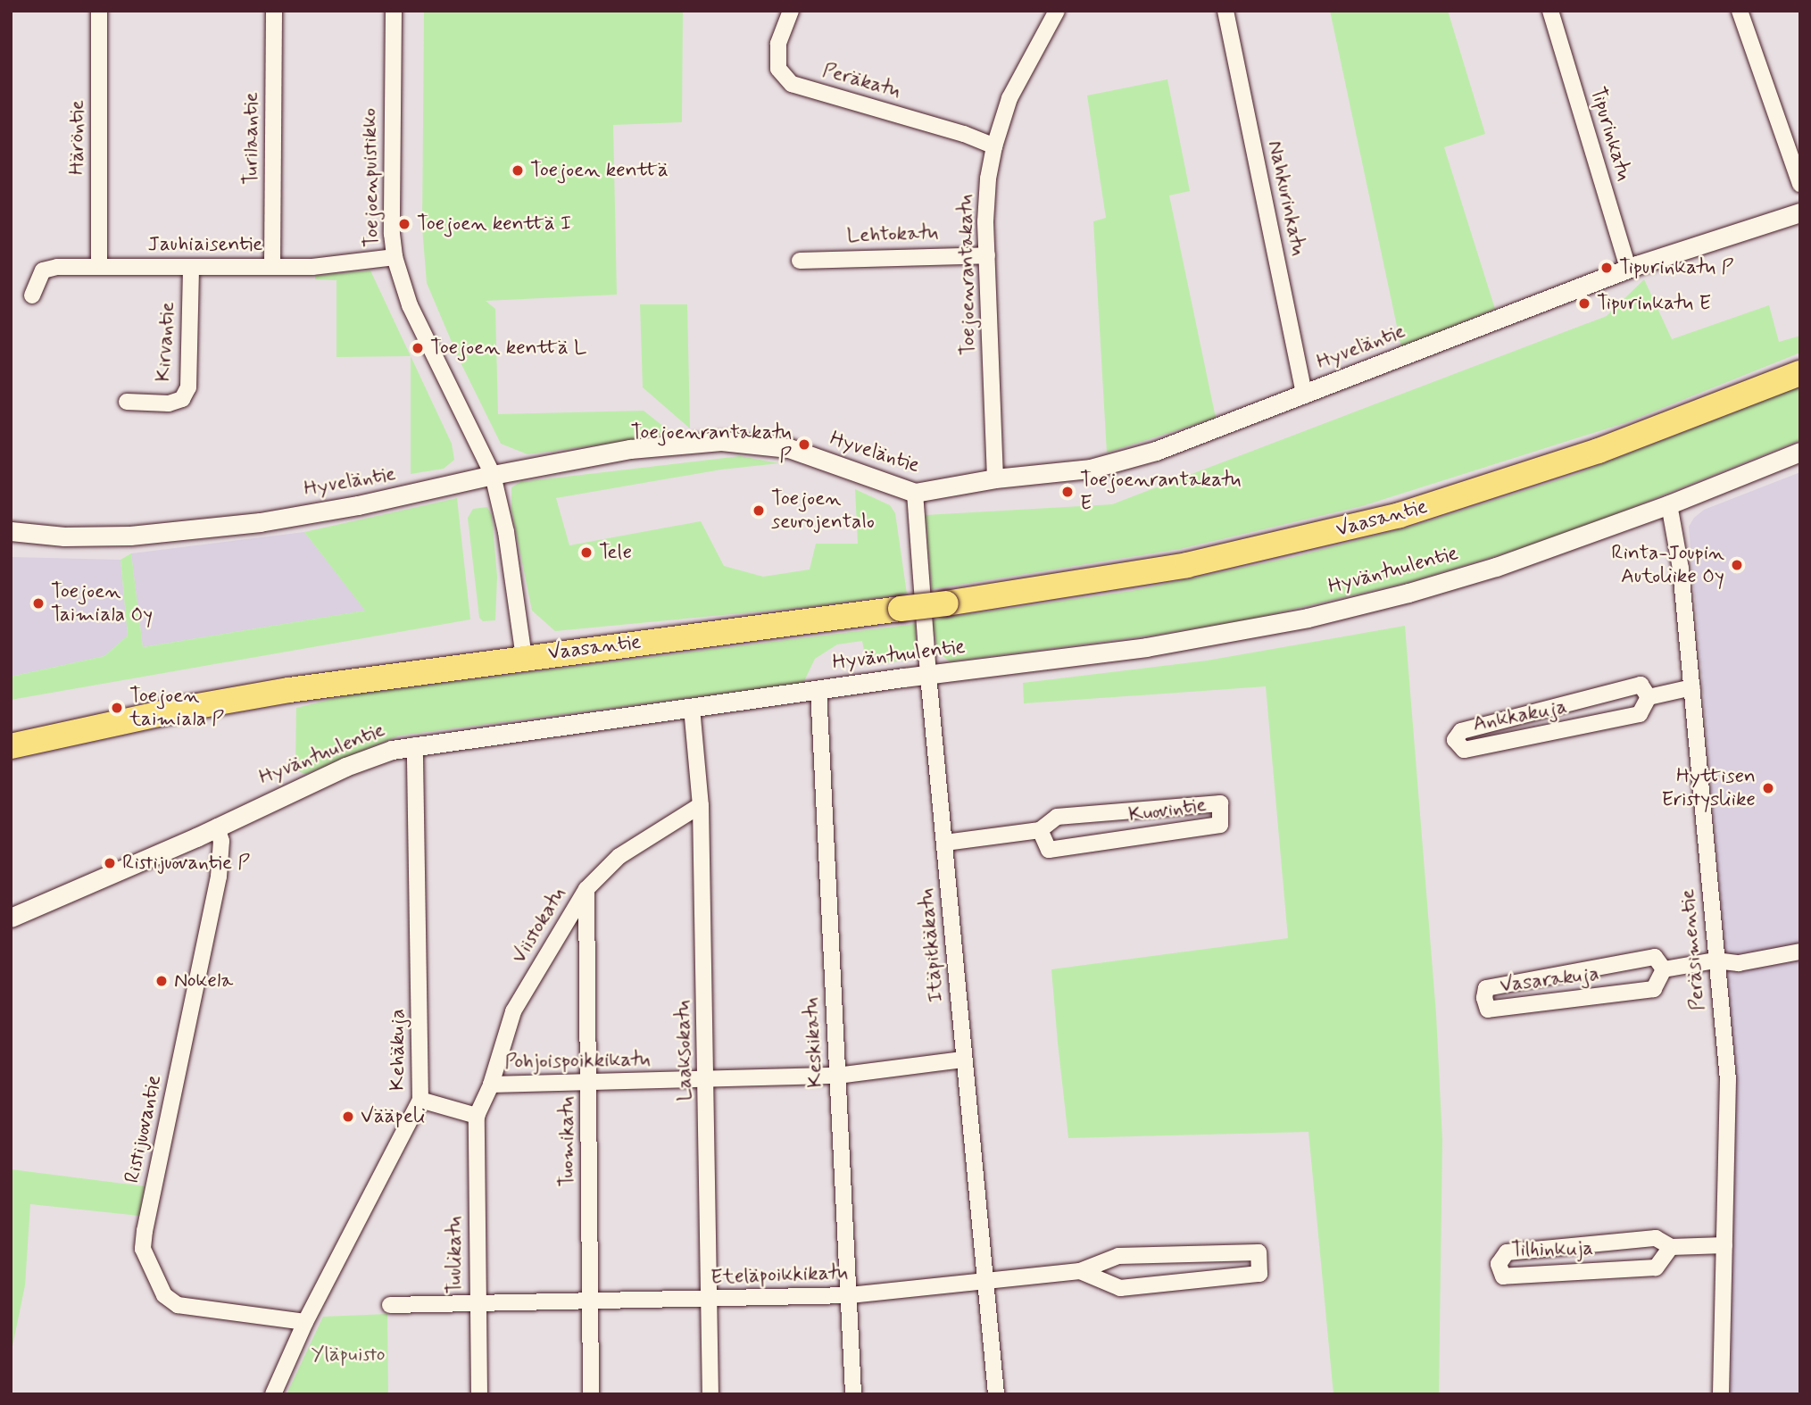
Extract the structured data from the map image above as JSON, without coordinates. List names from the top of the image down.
{
  "streets": {
    "main road": ["Vaasantie"],
    "street": [
      "Peräkatu",
      "Tipurinkatu",
      "Häröntie",
      "Turilaantie",
      "Toejoenpuistikko",
      "Nahkurinkatu",
      "Lehtokatu",
      "Jauhiaisentie",
      "Toejoenrantakatu",
      "Kirvantie",
      "Hyveläntie",
      "Hyväntuulentie",
      "Ankkakuja",
      "Kuovintie",
      "Viistokatu",
      "Itäpitkäkatu",
      "Peräsimentie",
      "Vasarakuja",
      "Keskikatu",
      "Kehäkuja",
      "Laaksokatu",
      "Pohjoispoikkikatu",
      "Ristijuovantie",
      "Tuomikatu",
      "Tilhinkuja",
      "Tuulikatu",
      "Eteläpoikkikatu"
    ]
  },
  "crossings": [
    ["Peräkatu", "Toejoenrantakatu"],
    ["Tipurinkatu", "Hyveläntie"],
    ["Häröntie", "Jauhiaisentie"],
    ["Turilaantie", "Jauhiaisentie"],
    ["Toejoenpuistikko", "Jauhiaisentie"],
    ["Toejoenpuistikko", "Hyveläntie"],
    ["Toejoenpuistikko", "Vaasantie"],
    ["Nahkurinkatu", "Hyveläntie"],
    ["Lehtokatu", "Toejoenrantakatu"],
    ["Jauhiaisentie", "Kirvantie"],
    ["Toejoenrantakatu", "Hyveläntie"],
    ["Hyveläntie", "Itäpitkäkatu"],
    ["Hyväntuulentie", "Itäpitkäkatu"],
    ["Hyväntuulentie", "Peräsimentie"],
    ["Hyväntuulentie", "Keskikatu"],
    ["Hyväntuulentie", "Kehäkuja"],
    ["Hyväntuulentie", "Laaksokatu"],
    ["Hyväntuulentie", "Ristijuovantie"],
    ["Kuovintie", "Itäpitkäkatu"],
    ["Viistokatu", "Laaksokatu"],
    ["Viistokatu", "Pohjoispoikkikatu"],
    ["Viistokatu", "Tuomikatu"],
    ["Viistokatu", "Tuulikatu"],
    ["Itäpitkäkatu", "Pohjoispoikkikatu"],
    ["Itäpitkäkatu", "Eteläpoikkikatu"],
    ["Peräsimentie", "Tilhinkuja"],
    ["Keskikatu", "Pohjoispoikkikatu"],
    ["Keskikatu", "Eteläpoikkikatu"],
    ["Kehäkuja", "Ristijuovantie"],
    ["Laaksokatu", "Pohjoispoikkikatu"],
    ["Laaksokatu", "Eteläpoikkikatu"],
    ["Pohjoispoikkikatu", "Tuomikatu"],
    ["Tuomikatu", "Eteläpoikkikatu"],
    ["Tuulikatu", "Eteläpoikkikatu"]
  ],
  "parks": ["Yläpuisto"],
  "places": [
    "Toejoen kenttä",
    "Toejoen kenttä I",
    "Tipurinkatu P",
    "Tipurinkatu E",
    "Toejoen kenttä L",
    "Toejoenrantakatu P",
    "Toejoenrantakatu E",
    "Toejoen seurojentalo",
    "Tele",
    "Rinta-Joupin Autoliike Oy",
    "Toejoen Taimiala Oy",
    "Toejoen taimiala P",
    "Hyttisen Eristysliike",
    "Ristijuovantie P",
    "Nokela",
    "Vääpeli"
  ]
}
